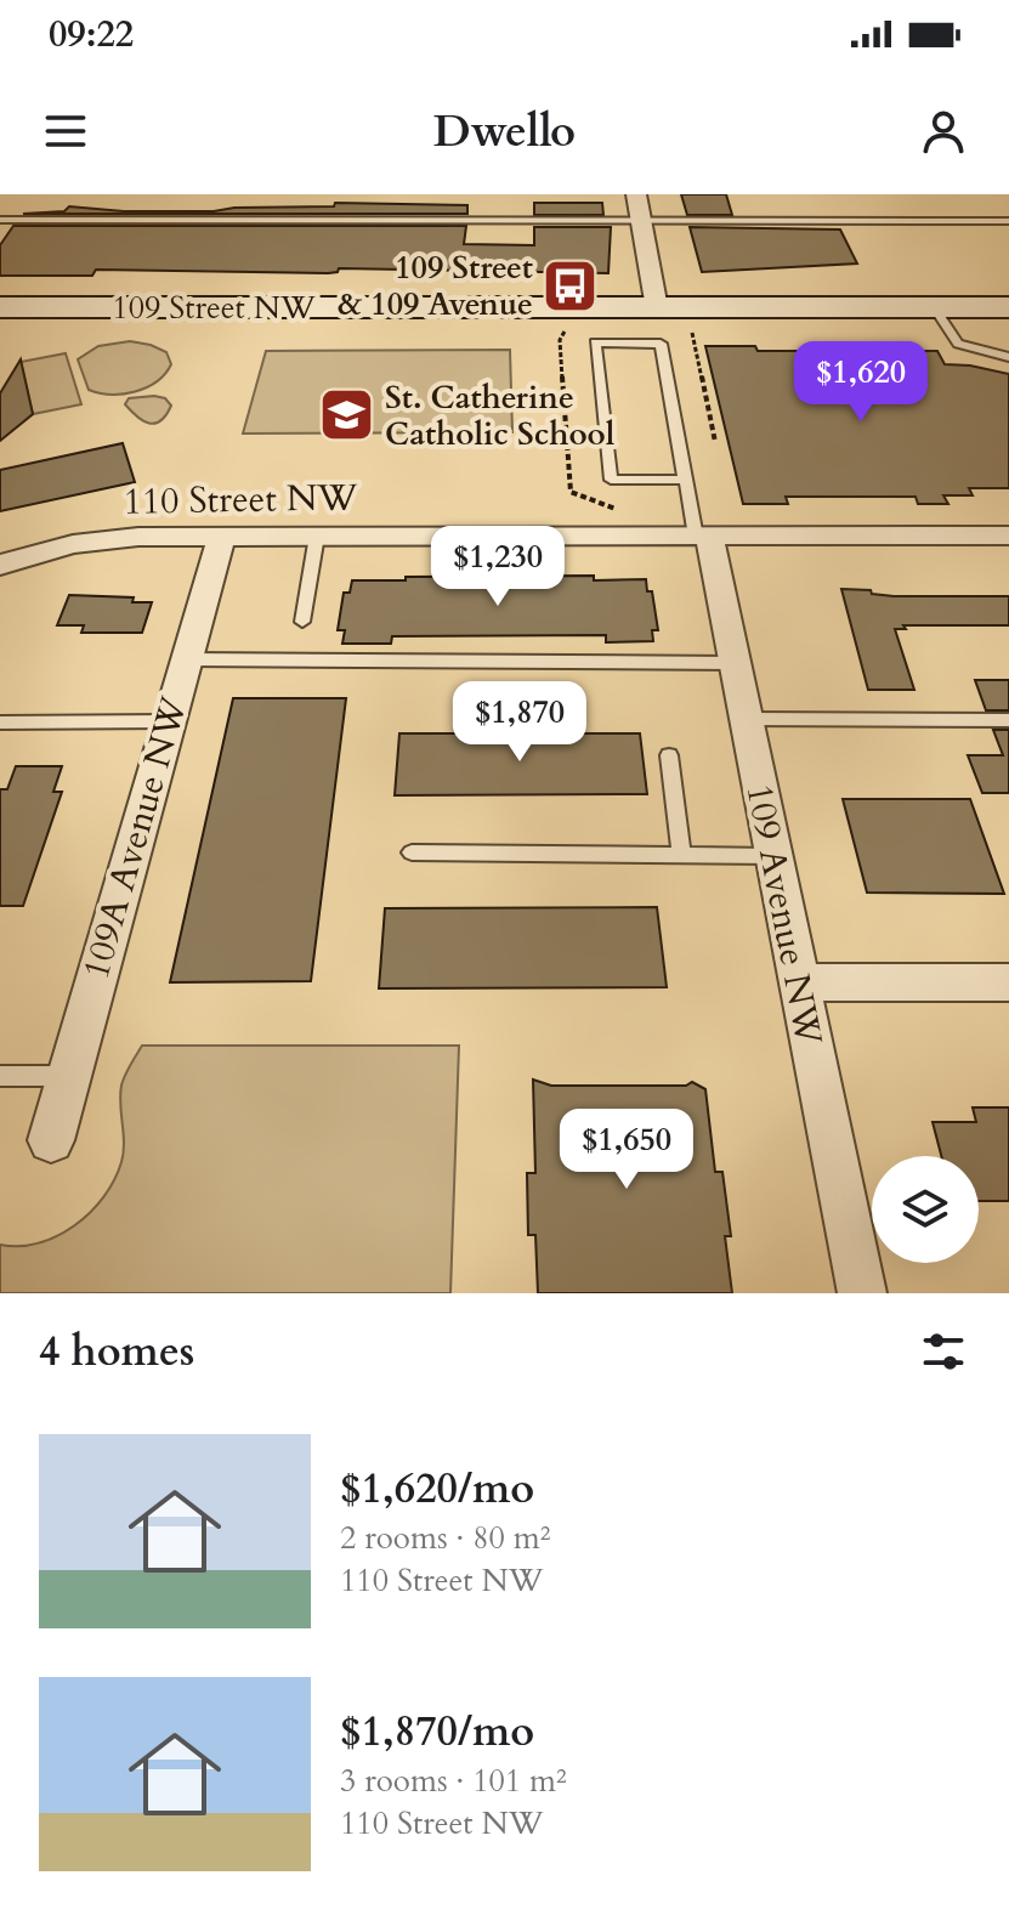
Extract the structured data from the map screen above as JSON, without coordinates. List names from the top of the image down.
{
  "streets": {
    "main road": ["109 Street NW"],
    "street": ["110 Street NW", "109A Avenue NW", "109 Avenue NW"]
  },
  "crossings": [
    ["110 Street NW", "109A Avenue NW"],
    ["110 Street NW", "109 Avenue NW"]
  ],
  "places": {
    "bus stop": ["109 Street & 109 Avenue"],
    "school or university": ["St. Catherine Catholic School"]
  },
  "page": {
    "status": "09:22",
    "header": "Dwello",
    "price": [
      "$1,620",
      "$1,230",
      "$1,870",
      "$1,650"
    ],
    "heading": "4 homes",
    "list": [
      {
        "name": "$1,620/mo",
        "note": "2 rooms · 80 m² · 110 Street NW"
      },
      {
        "name": "$1,870/mo",
        "note": "3 rooms · 101 m² · 110 Street NW"
      }
    ]
  }
}
